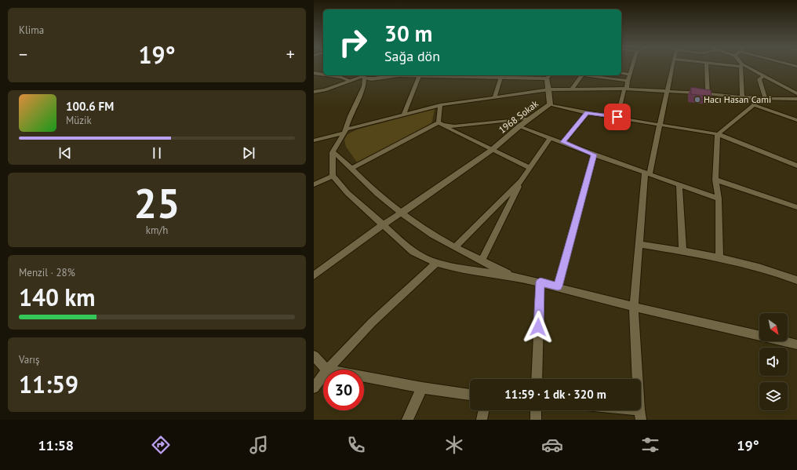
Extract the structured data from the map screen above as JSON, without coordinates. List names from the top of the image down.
{
  "streets": {
    "street": ["1968 Sokak"]
  },
  "places": ["Hacı Hasan Cami"],
  "north": "bottom right",
  "page": {
    "tile": [
      "Klima",
      ["25", "km/h"],
      ["Menzil · 28%", "140 km"],
      ["Varış", "11:59"]
    ],
    "turn": ["30 m", "Sağa dön"],
    "heat": ["−", "19°", "+"],
    "song": ["100.6 FM", "Müzik"],
    "limit": "30",
    "trip": "11:59 · 1 dk · 320 m",
    "tabs": ["11:58", "19°"]
  }
}
